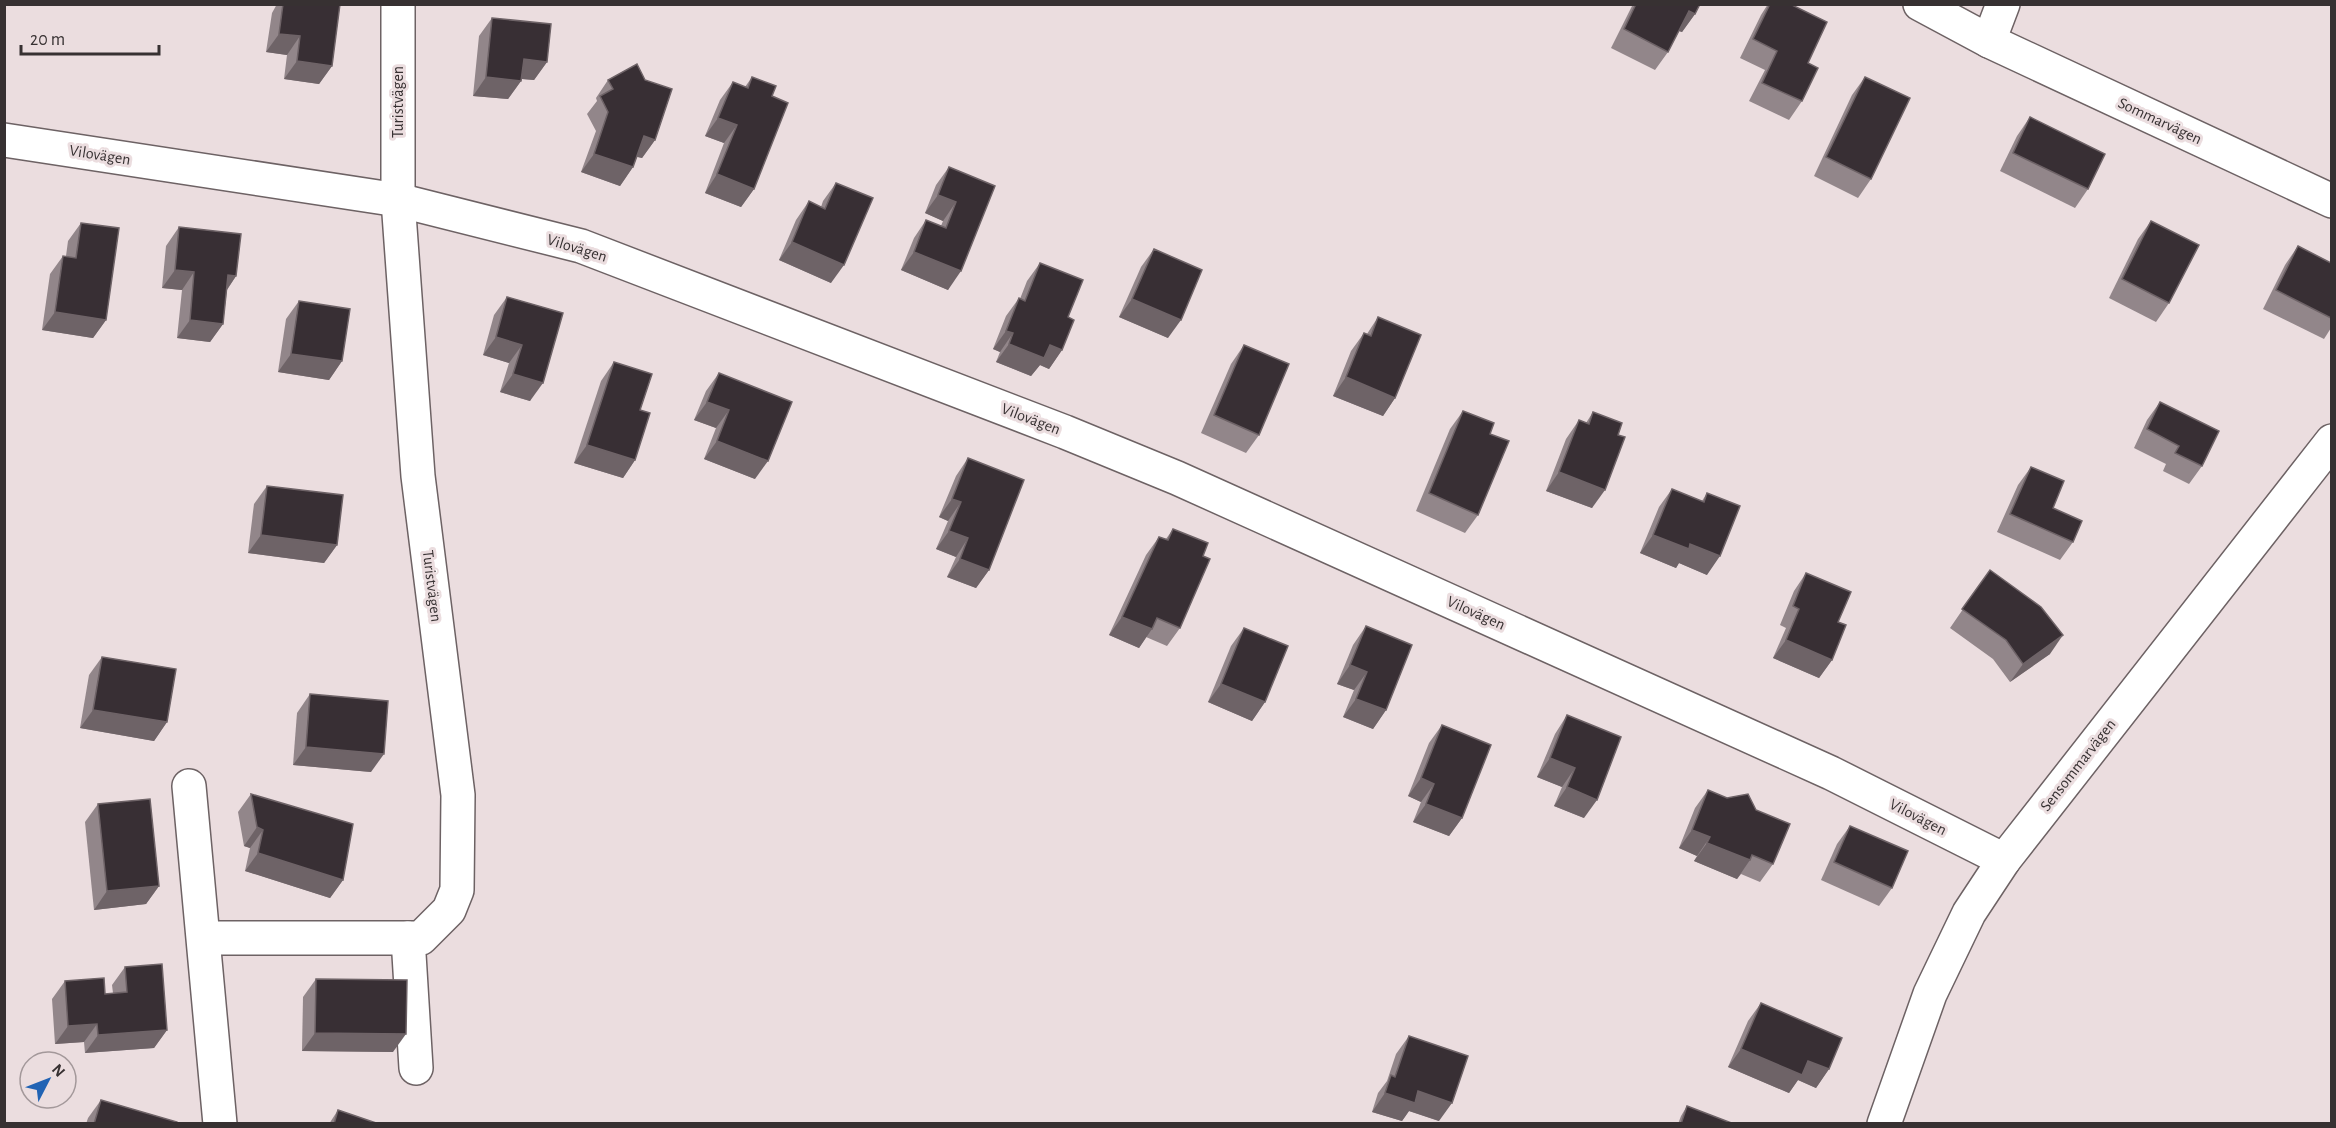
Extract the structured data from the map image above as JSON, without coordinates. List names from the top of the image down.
{
  "streets": {
    "street": [
      "Turistvägen",
      "Sommarvägen",
      "Vilovägen",
      "Sensommarvägen"
    ]
  },
  "crossings": [
    ["Turistvägen", "Vilovägen"],
    ["Vilovägen", "Sensommarvägen"]
  ],
  "scale_bar": "20 m",
  "north": "top right"
}
